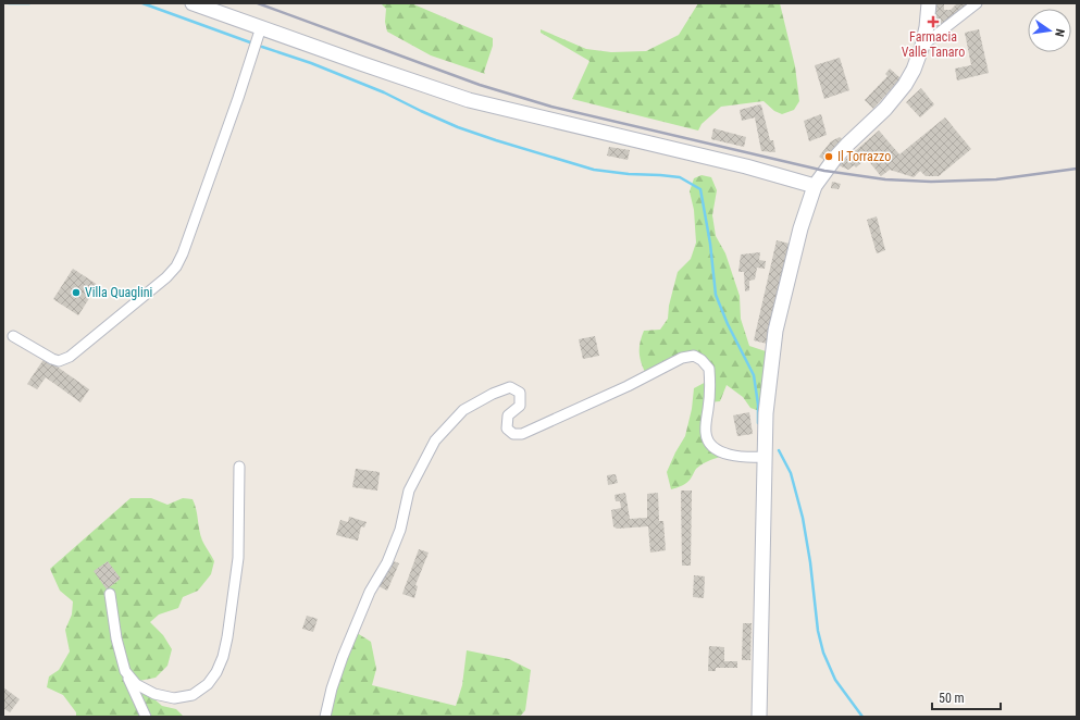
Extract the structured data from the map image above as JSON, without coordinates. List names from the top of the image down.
{
  "places": {
    "health": ["Farmacia Valle Tanaro"],
    "other": ["Il Torrazzo", "Villa Quaglini"]
  },
  "scale_bar": "50 m",
  "north": "right"
}
